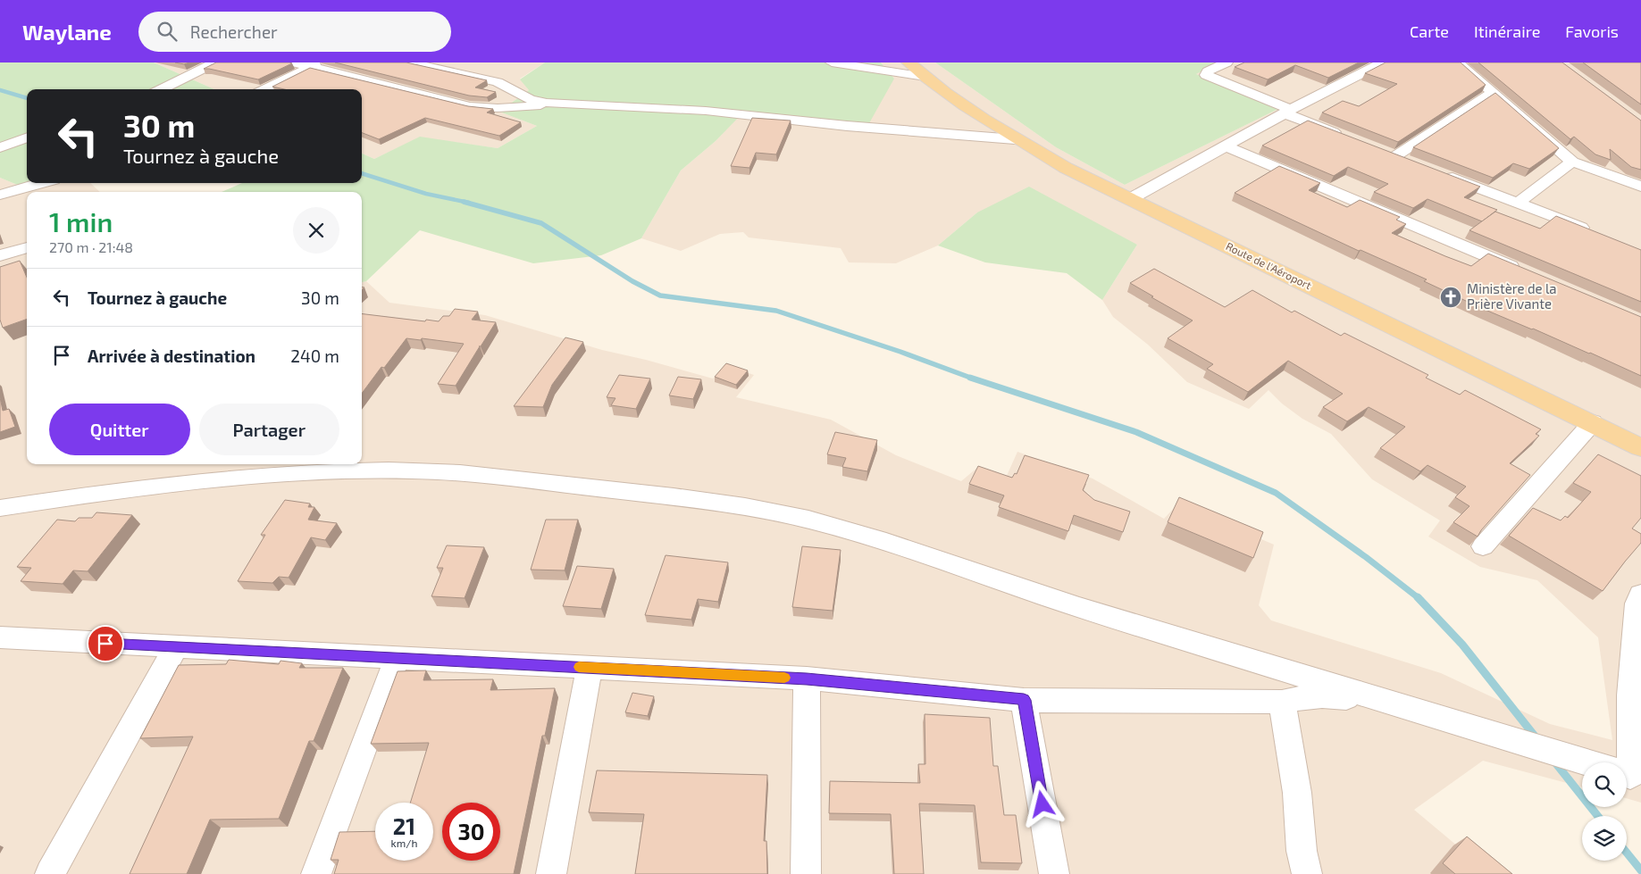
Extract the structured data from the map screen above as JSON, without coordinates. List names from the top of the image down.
{
  "streets": {
    "main road": ["Route de l'Aéroport"]
  },
  "places": {
    "church": ["Ministère de la Prière Vivante"]
  },
  "page": {
    "header": "Waylane",
    "search": "Rechercher",
    "nav": ["Carte", "Itinéraire", "Favoris"],
    "turn": ["30 m", "Tournez à gauche"],
    "heading": ["1 min", "270 m · 21:48"],
    "list": [
      {
        "name": "Tournez à gauche",
        "value": "30 m"
      },
      {
        "name": "Arrivée à destination",
        "value": "240 m"
      }
    ],
    "buttons": ["Quitter", "Partager"],
    "speed": "21 km/h",
    "limit": "30"
  }
}
